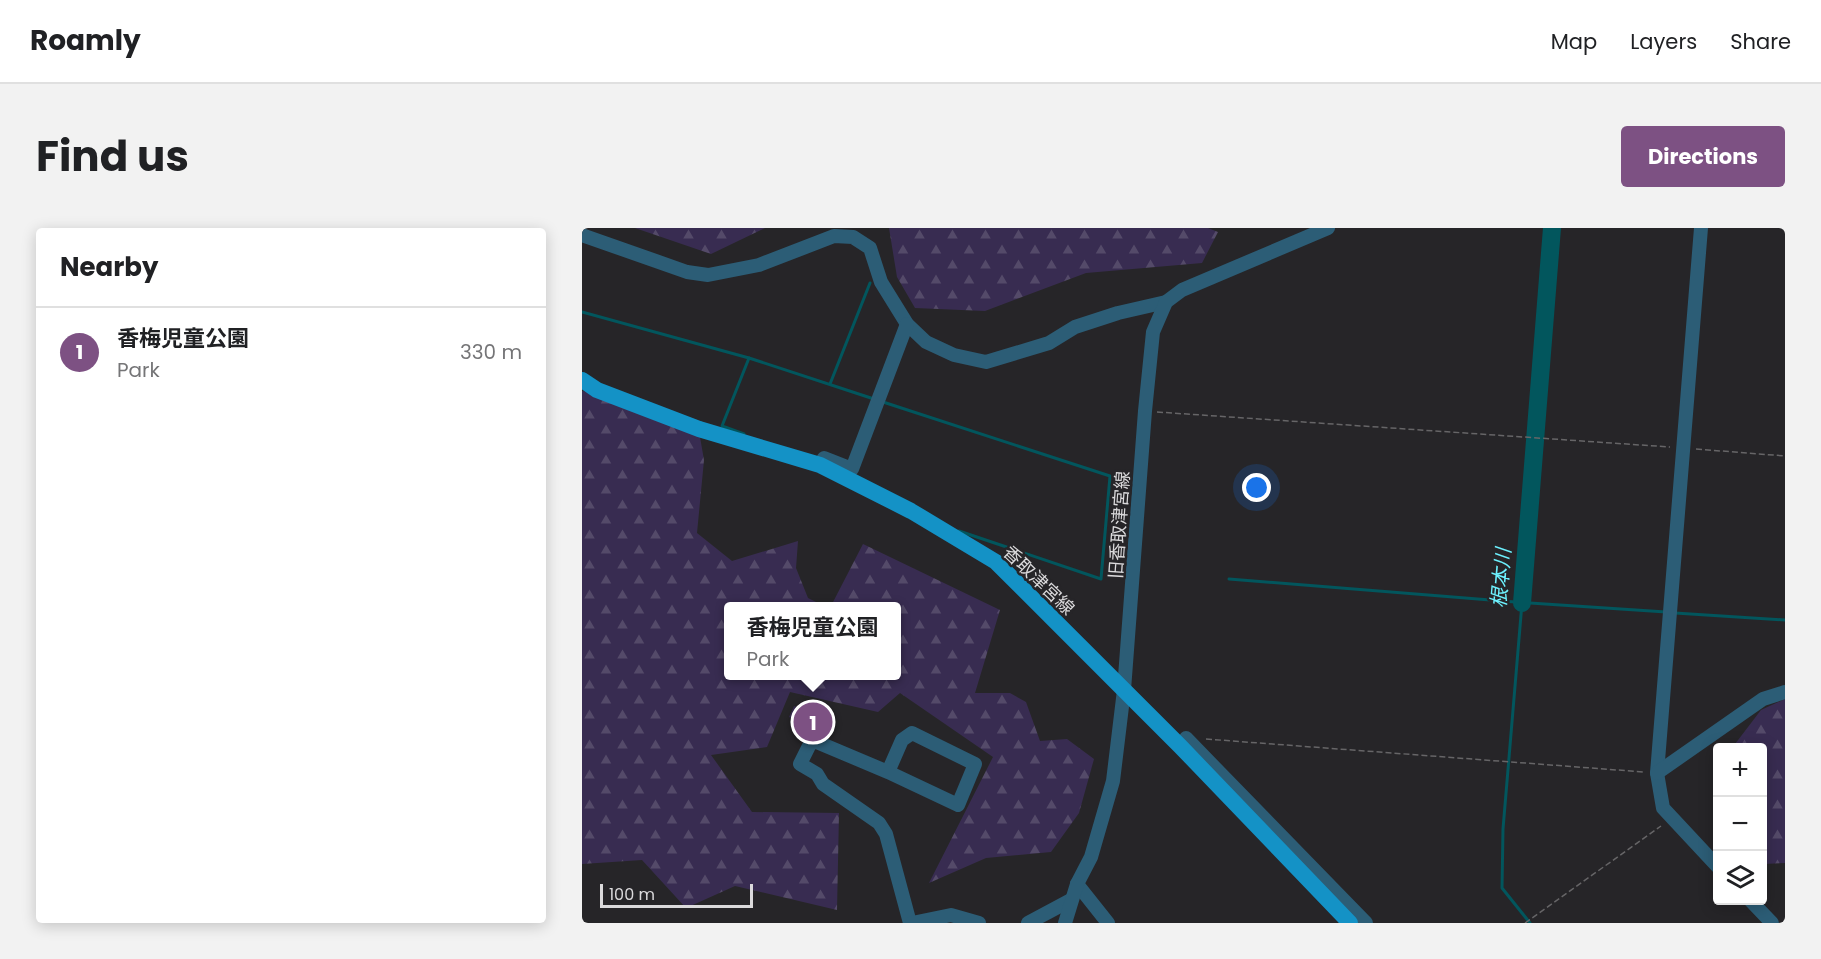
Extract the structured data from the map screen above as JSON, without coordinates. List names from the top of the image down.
{
  "streets": {
    "main road": ["香取津宮線"],
    "street": ["旧香取津宮線"]
  },
  "crossings": [
    ["旧香取津宮線", "香取津宮線"]
  ],
  "water": ["根本川"],
  "scale_bar": "100 m",
  "page": {
    "header": "Roamly",
    "nav": ["Map", "Layers", "Share"],
    "title": "Find us",
    "buttons": "Directions",
    "heading": "Nearby",
    "list": [
      {
        "mark": "1",
        "name": "香梅児童公園",
        "note": "Park",
        "value": "330 m"
      }
    ],
    "popup": ["香梅児童公園", "Park"],
    "pins": "1",
    "map_buttons": ["+", "−"],
    "scale": "100 m"
  }
}
